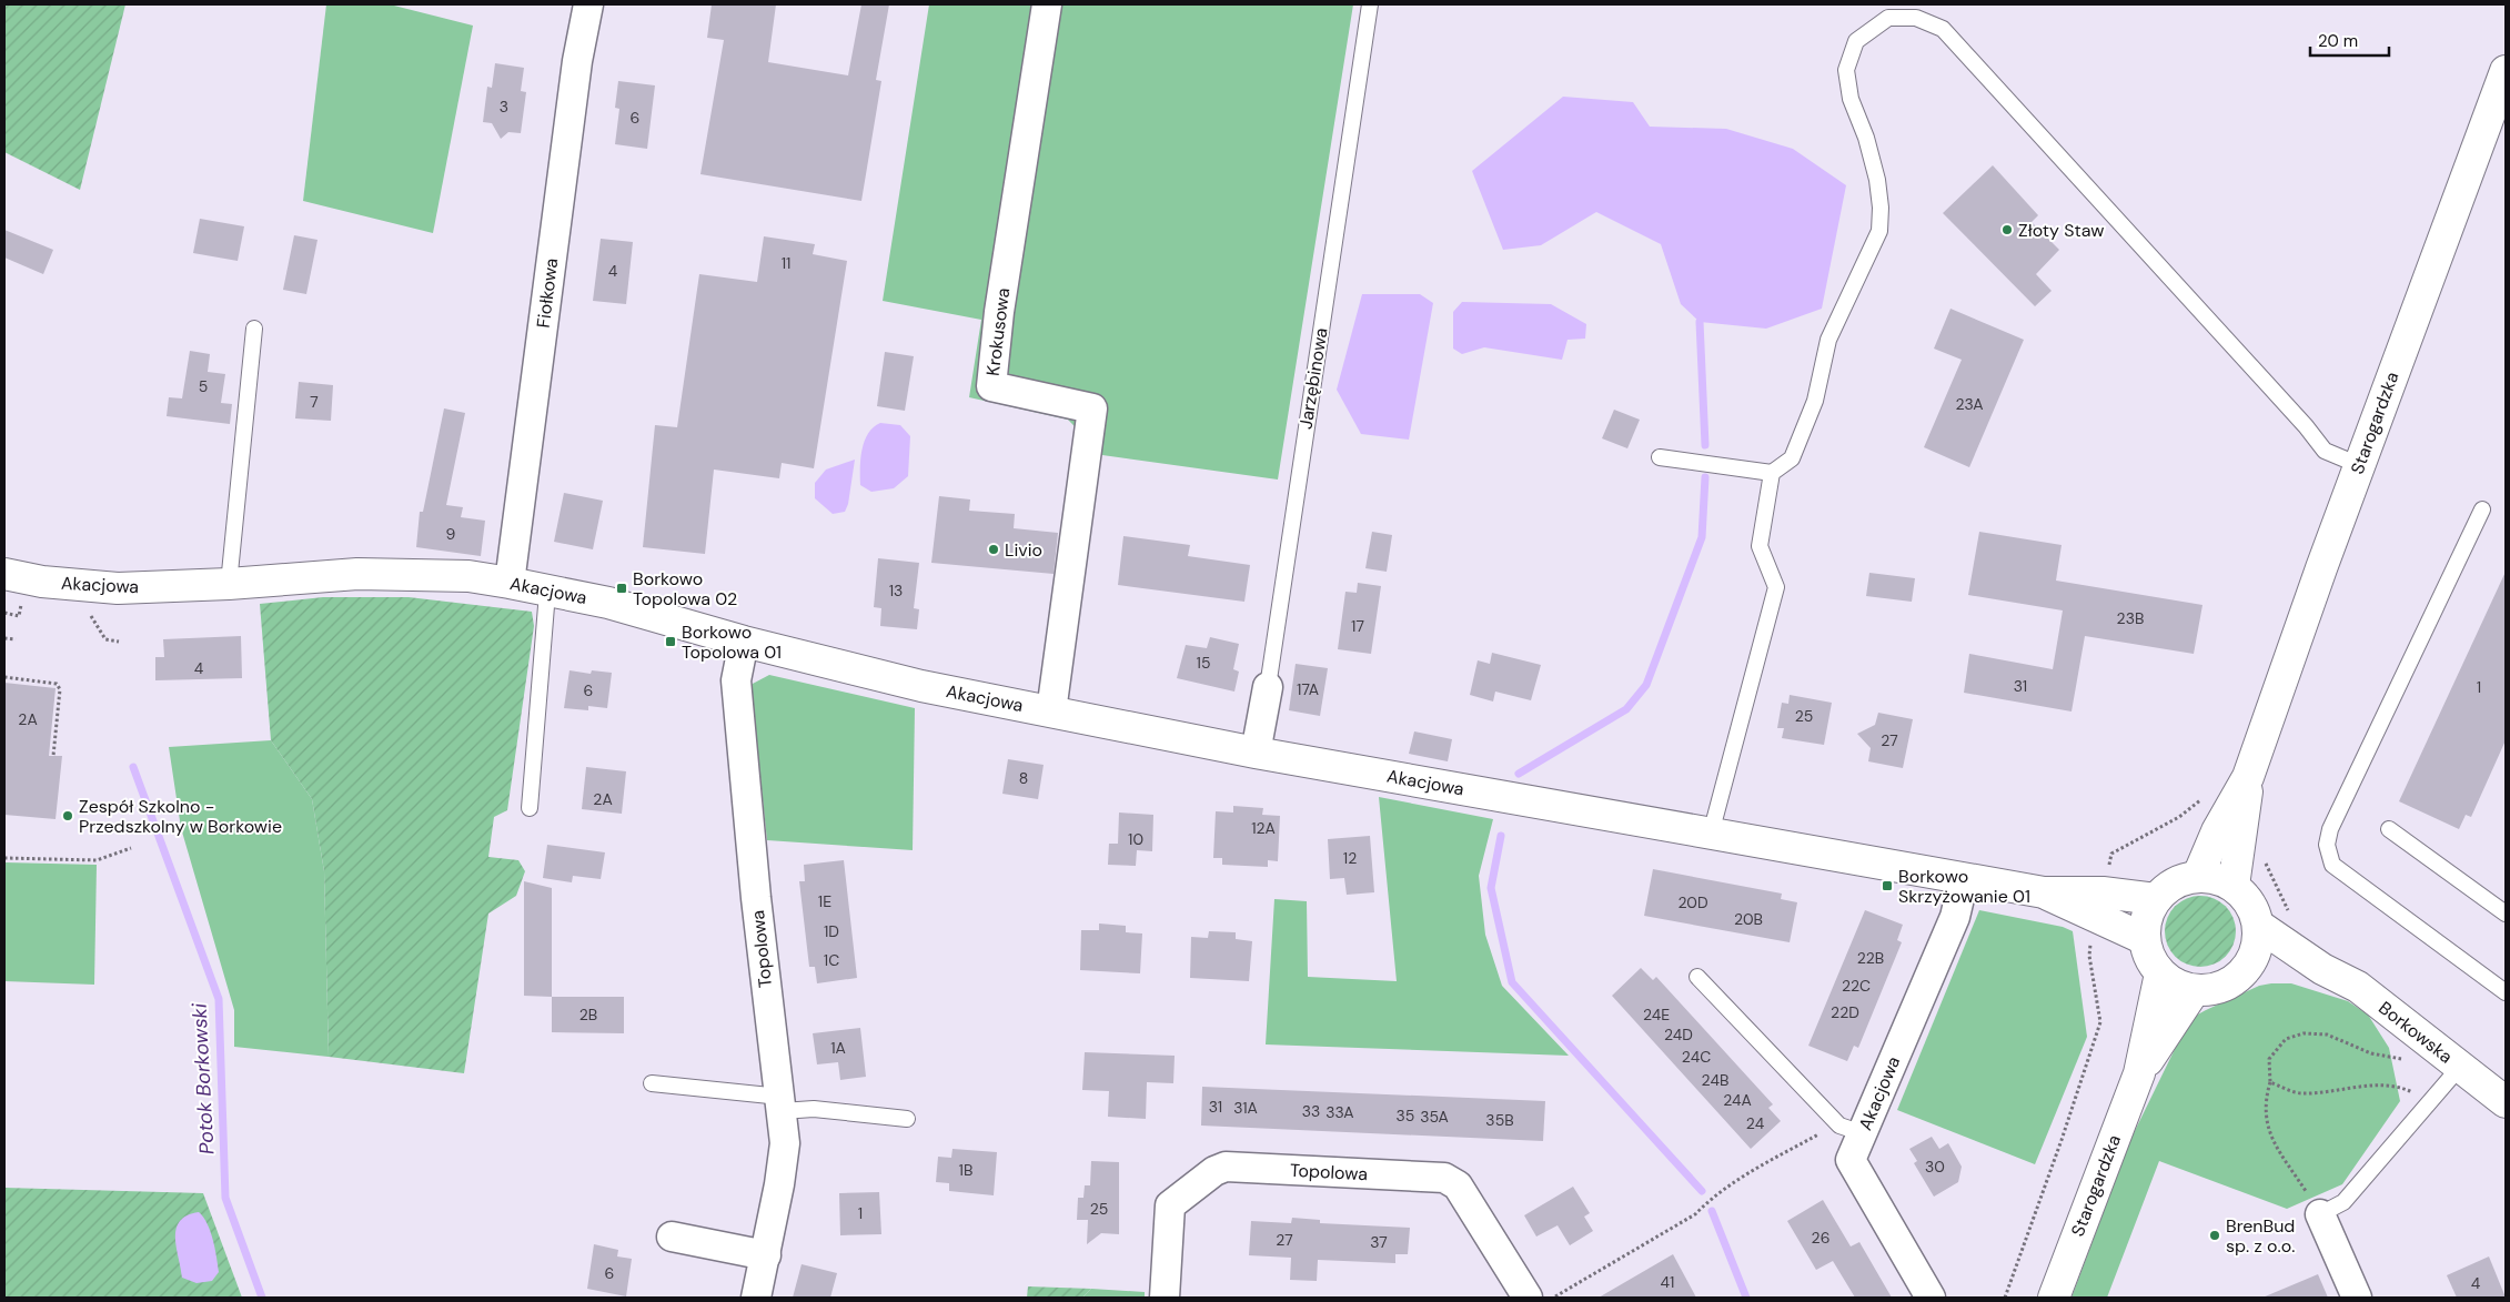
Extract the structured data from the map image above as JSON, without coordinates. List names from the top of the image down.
{
  "streets": {
    "street": [
      "Fiołkowa",
      "Krokusowa",
      "Jarzębinowa",
      "Starogardzka",
      "Akacjowa",
      "Topolowa",
      "Borkowska"
    ]
  },
  "crossings": [
    ["Fiołkowa", "Akacjowa"],
    ["Krokusowa", "Akacjowa"],
    ["Jarzębinowa", "Akacjowa"],
    ["Starogardzka", "Akacjowa"],
    ["Starogardzka", "Borkowska"],
    ["Akacjowa", "Topolowa"],
    ["Akacjowa", "Borkowska"]
  ],
  "water": ["Potok Borkowski"],
  "places": {
    "other": [
      "Złoty Staw",
      "Livio",
      "Zespół Szkolno - Przedszkolny w Borkowie",
      "BrenBud sp. z o.o."
    ],
    "transit": ["Borkowo Topolowa 02", "Borkowo Topolowa 01", "Borkowo Skrzyżowanie 01"]
  },
  "house_numbers": [
    "3",
    "6",
    "11",
    "4",
    "5",
    "7",
    "23A",
    "9",
    "13",
    "23B",
    "17",
    "15",
    "4",
    "31",
    "1",
    "17A",
    "6",
    "25",
    "2A",
    "27",
    "8",
    "2A",
    "12A",
    "10",
    "12",
    "1E",
    "20D",
    "20B",
    "1D",
    "22B",
    "1C",
    "22C",
    "22D",
    "2B",
    "24E",
    "24D",
    "1A",
    "24C",
    "24B",
    "24A",
    "31",
    "31A",
    "33",
    "33A",
    "35",
    "35A",
    "35B",
    "24",
    "30",
    "1B",
    "25",
    "1",
    "26",
    "27",
    "37",
    "6",
    "41",
    "4"
  ],
  "scale_bar": "20 m"
}
